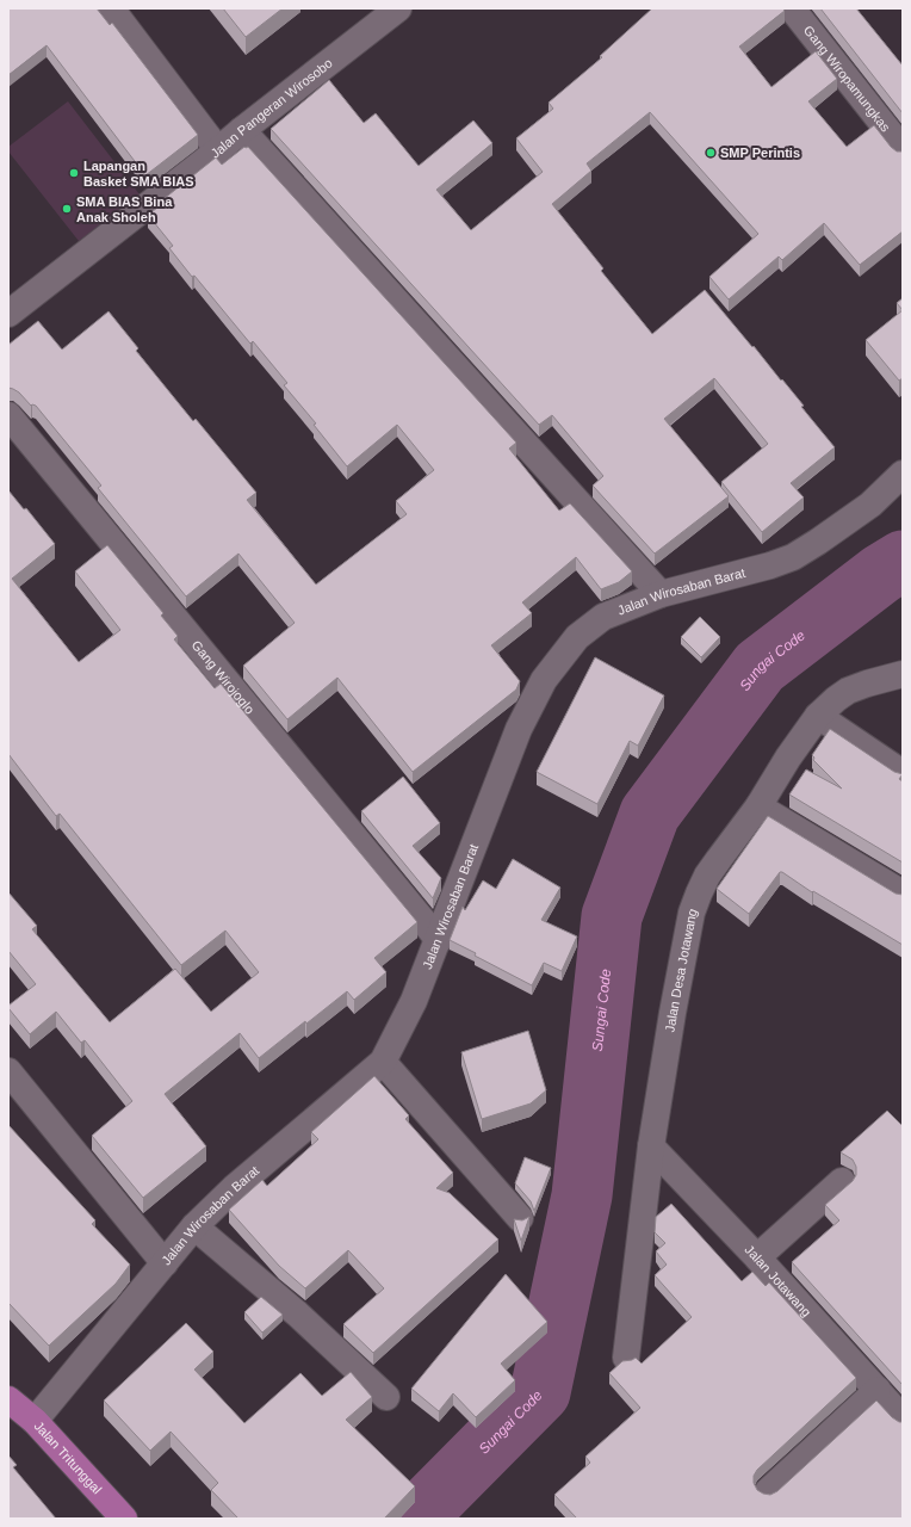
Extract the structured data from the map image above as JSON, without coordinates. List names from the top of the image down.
{
  "streets": {
    "main road": ["Jalan Tritunggal"],
    "street": [
      "Gang Wiropamungkas",
      "Jalan Pangeran Wirosobo",
      "Jalan Wirosaban Barat",
      "Gang Wirojoglo",
      "Jalan Desa Jotawang",
      "Jalan Jotawang"
    ]
  },
  "crossings": [
    ["Jalan Wirosaban Barat", "Gang Wirojoglo"],
    ["Jalan Wirosaban Barat", "Jalan Tritunggal"],
    ["Jalan Desa Jotawang", "Jalan Jotawang"]
  ],
  "water": ["Sungai Code"],
  "places": ["SMP Perintis", "Lapangan Basket SMA BIAS", "SMA BIAS Bina Anak Sholeh"]
}
